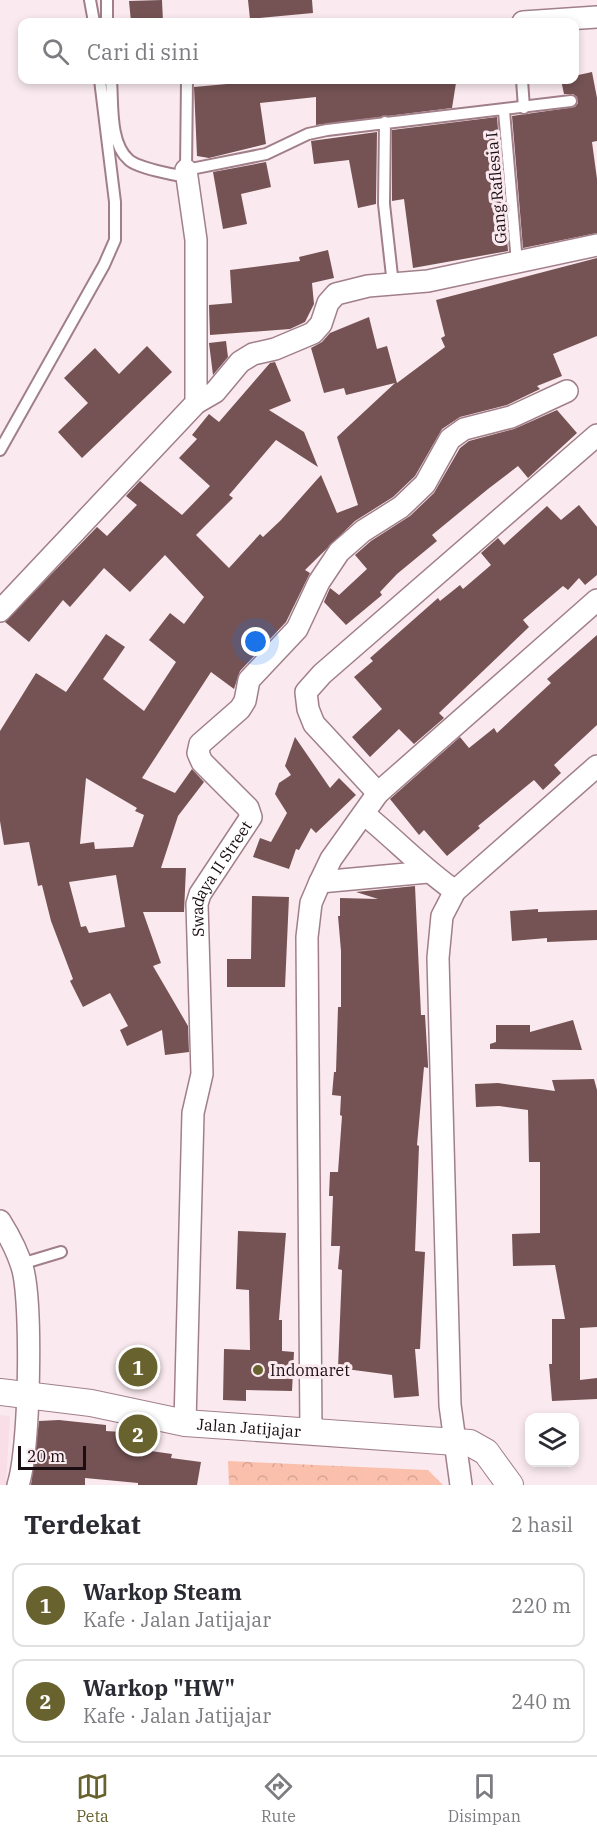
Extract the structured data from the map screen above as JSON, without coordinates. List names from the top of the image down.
{
  "streets": {
    "street": ["Swadaya II Street", "Jalan Jatijajar"],
    "lane": ["Gang Raflesia I"]
  },
  "crossings": [
    ["Swadaya II Street", "Jalan Jatijajar"]
  ],
  "places": ["Indomaret"],
  "scale_bar": "20 m",
  "page": {
    "search": "Cari di sini",
    "pins": ["1", "2"],
    "scale": "20 m",
    "heading": ["Terdekat", "2 hasil"],
    "list": [
      {
        "mark": "1",
        "name": "Warkop Steam",
        "note": "Kafe · Jalan Jatijajar",
        "value": "220 m"
      },
      {
        "mark": "2",
        "name": "Warkop \"HW\"",
        "note": "Kafe · Jalan Jatijajar",
        "value": "240 m"
      }
    ],
    "nav": ["Peta", "Rute", "Disimpan"]
  }
}
